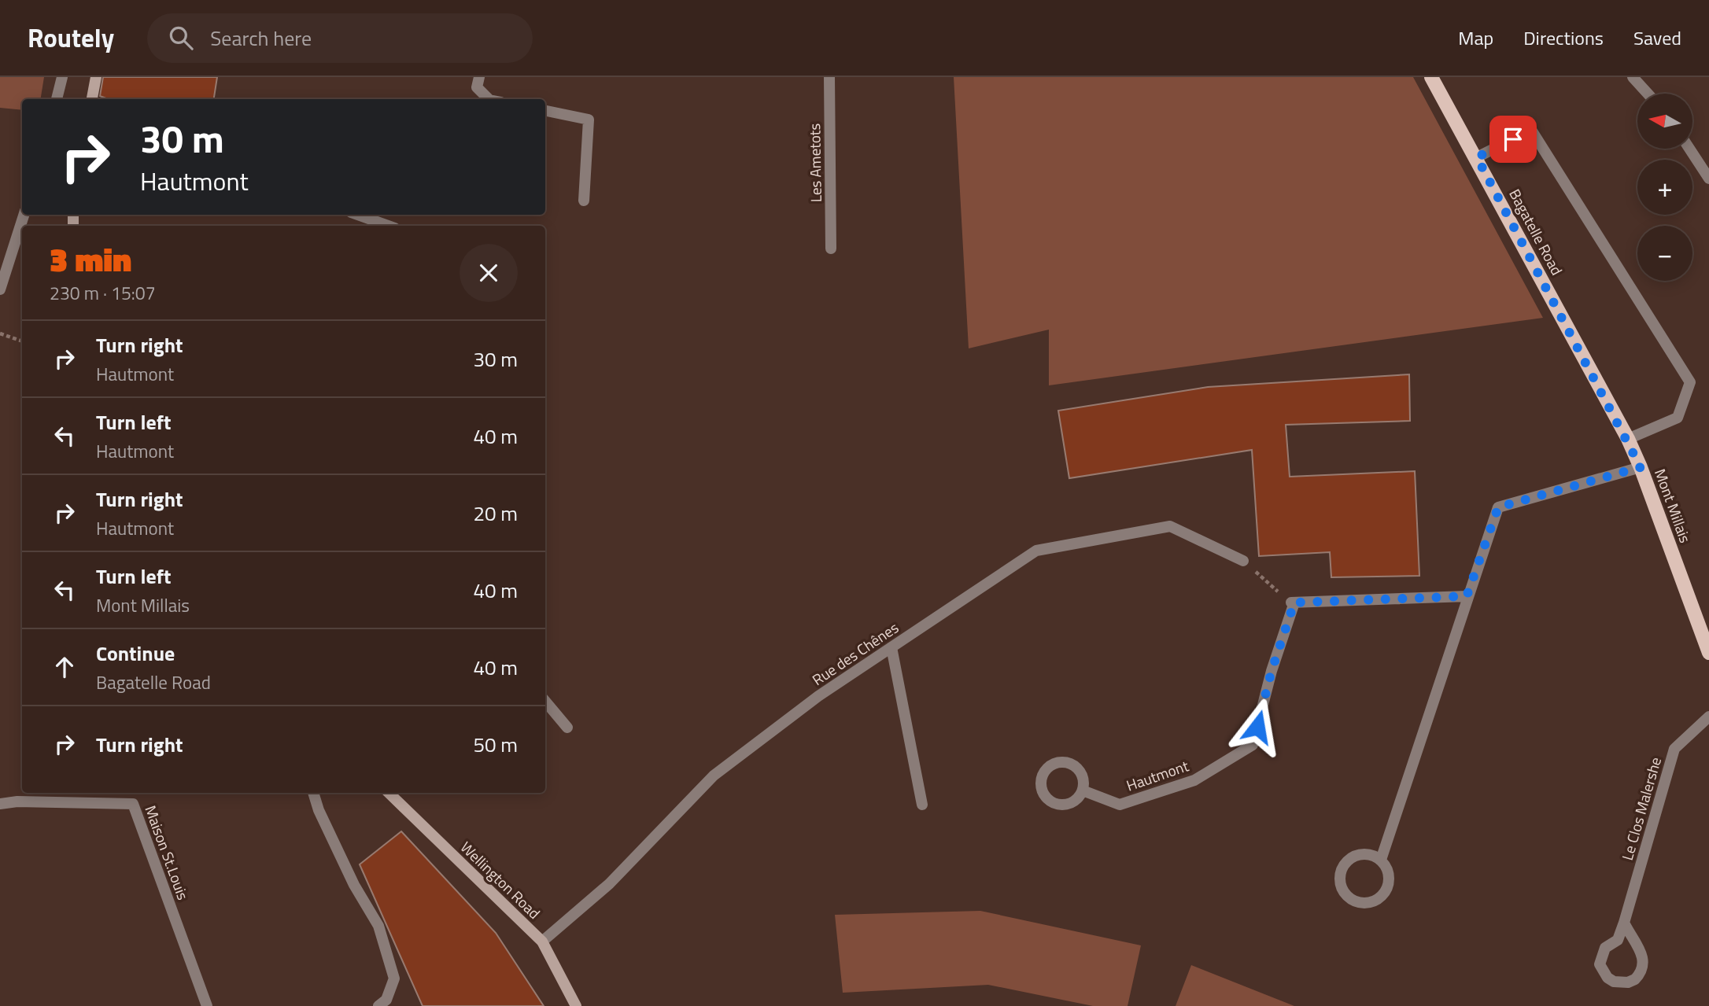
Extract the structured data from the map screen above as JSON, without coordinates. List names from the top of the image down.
{
  "streets": {
    "main road": ["Bagatelle Road", "Mont Millais", "Wellington Road"],
    "street": [
      "Les Ametots",
      "Rue des Chênes",
      "Hautmont",
      "Le Clos Malershe",
      "Maison St.Louis"
    ]
  },
  "crossings": [
    ["Bagatelle Road", "Mont Millais"],
    ["Rue des Chênes", "Wellington Road"]
  ],
  "north": "left",
  "page": {
    "header": "Routely",
    "search": "Search here",
    "nav": ["Map", "Directions", "Saved"],
    "map_buttons": ["+", "−"],
    "turn": ["30 m", "Hautmont"],
    "heading": ["3 min", "230 m · 15:07"],
    "list": [
      {
        "name": "Turn right",
        "note": "Hautmont",
        "value": "30 m"
      },
      {
        "name": "Turn left",
        "note": "Hautmont",
        "value": "40 m"
      },
      {
        "name": "Turn right",
        "note": "Hautmont",
        "value": "20 m"
      },
      {
        "name": "Turn left",
        "note": "Mont Millais",
        "value": "40 m"
      },
      {
        "name": "Continue",
        "note": "Bagatelle Road",
        "value": "40 m"
      },
      {
        "name": "Turn right",
        "value": "50 m"
      }
    ]
  }
}
